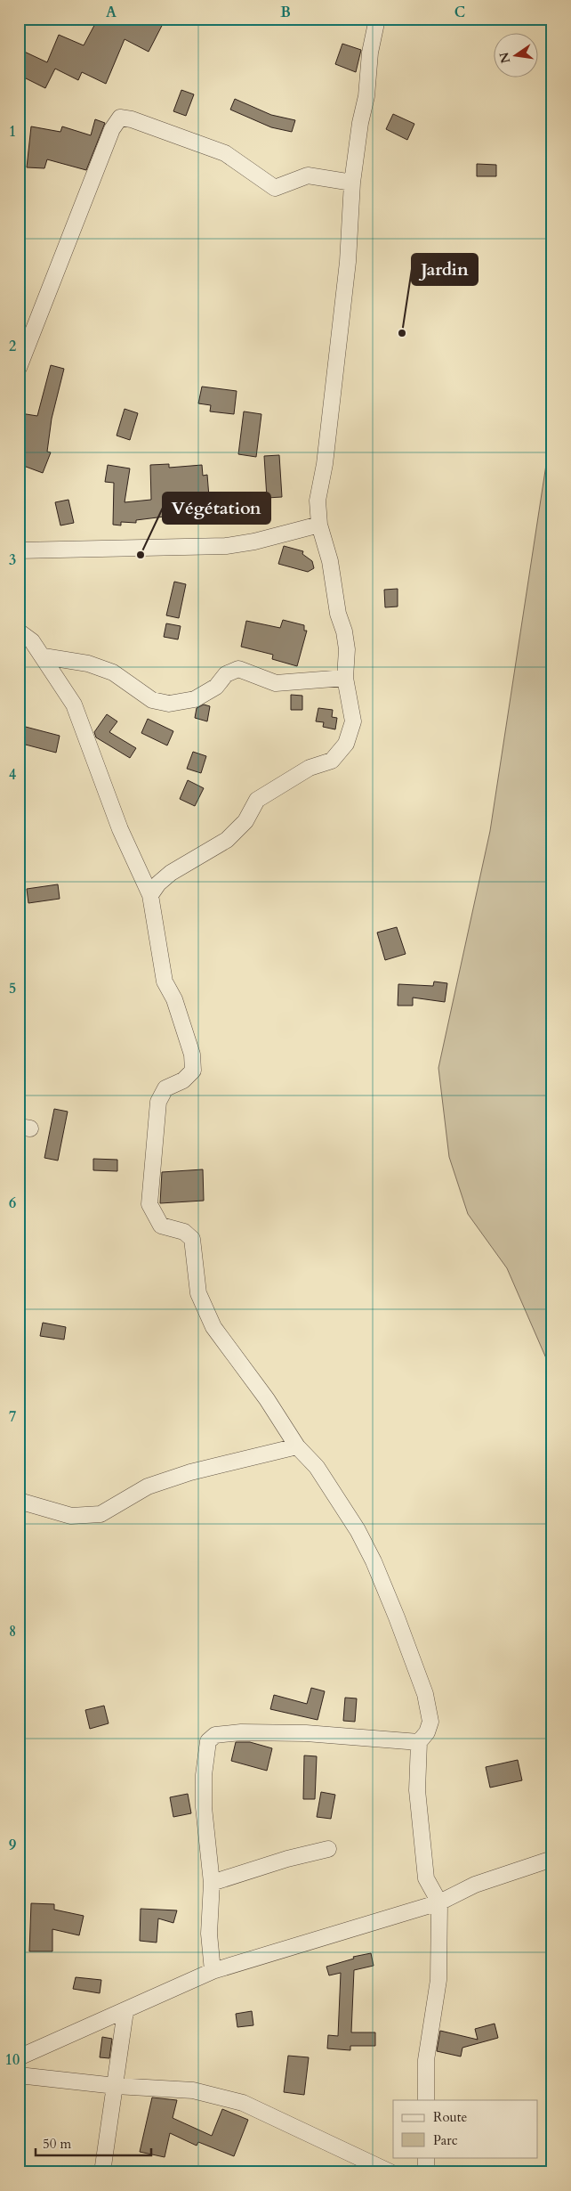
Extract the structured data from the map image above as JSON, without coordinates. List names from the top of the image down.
{
  "places": ["Jardin", "Végétation"],
  "legend": ["Route", "Parc"],
  "scale_bar": "50 m",
  "north": "left",
  "grid": {
    "columns": ["A", "B", "C"],
    "rows": [
      "1",
      "2",
      "3",
      "4",
      "5",
      "6",
      "7",
      "8",
      "9",
      "10"
    ]
  }
}
